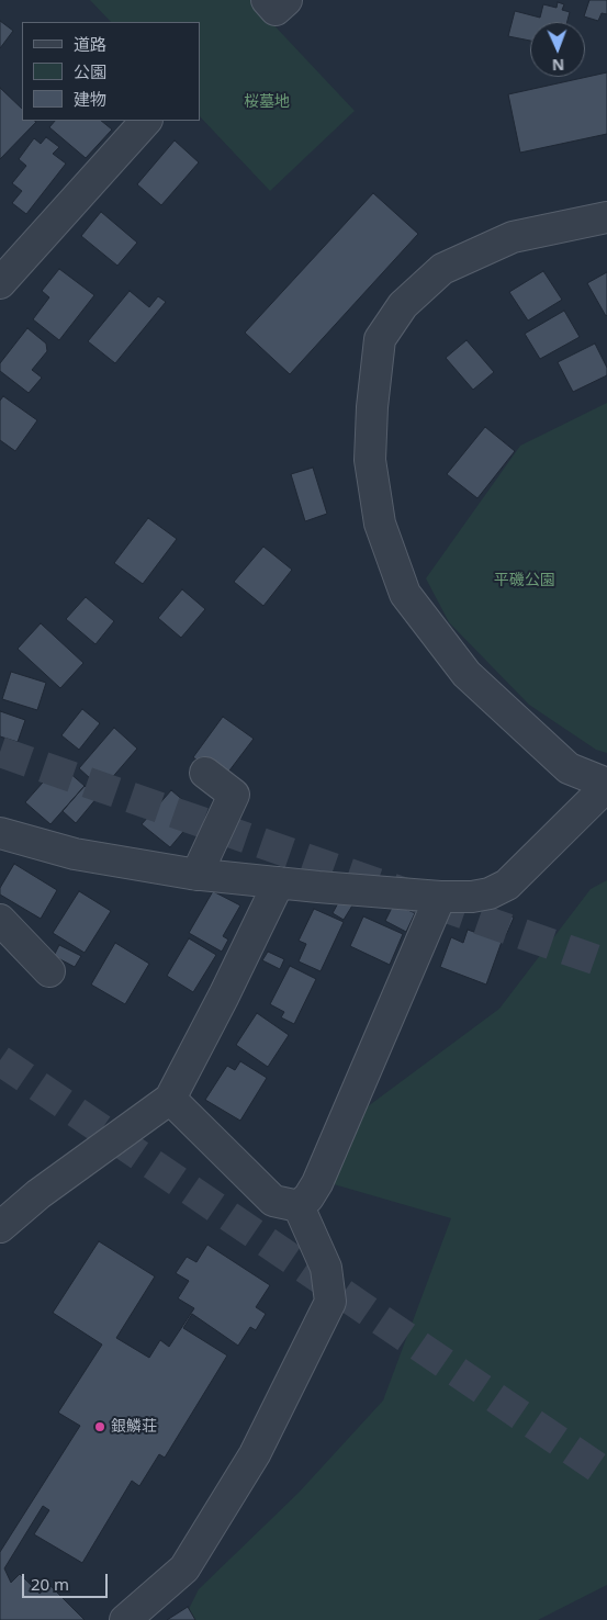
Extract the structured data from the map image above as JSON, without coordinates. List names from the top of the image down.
{
  "parks": ["桜墓地", "平磯公園"],
  "places": ["銀鱗荘"],
  "legend": ["道路", "公園", "建物"],
  "scale_bar": "20 m",
  "north": "bottom"
}
